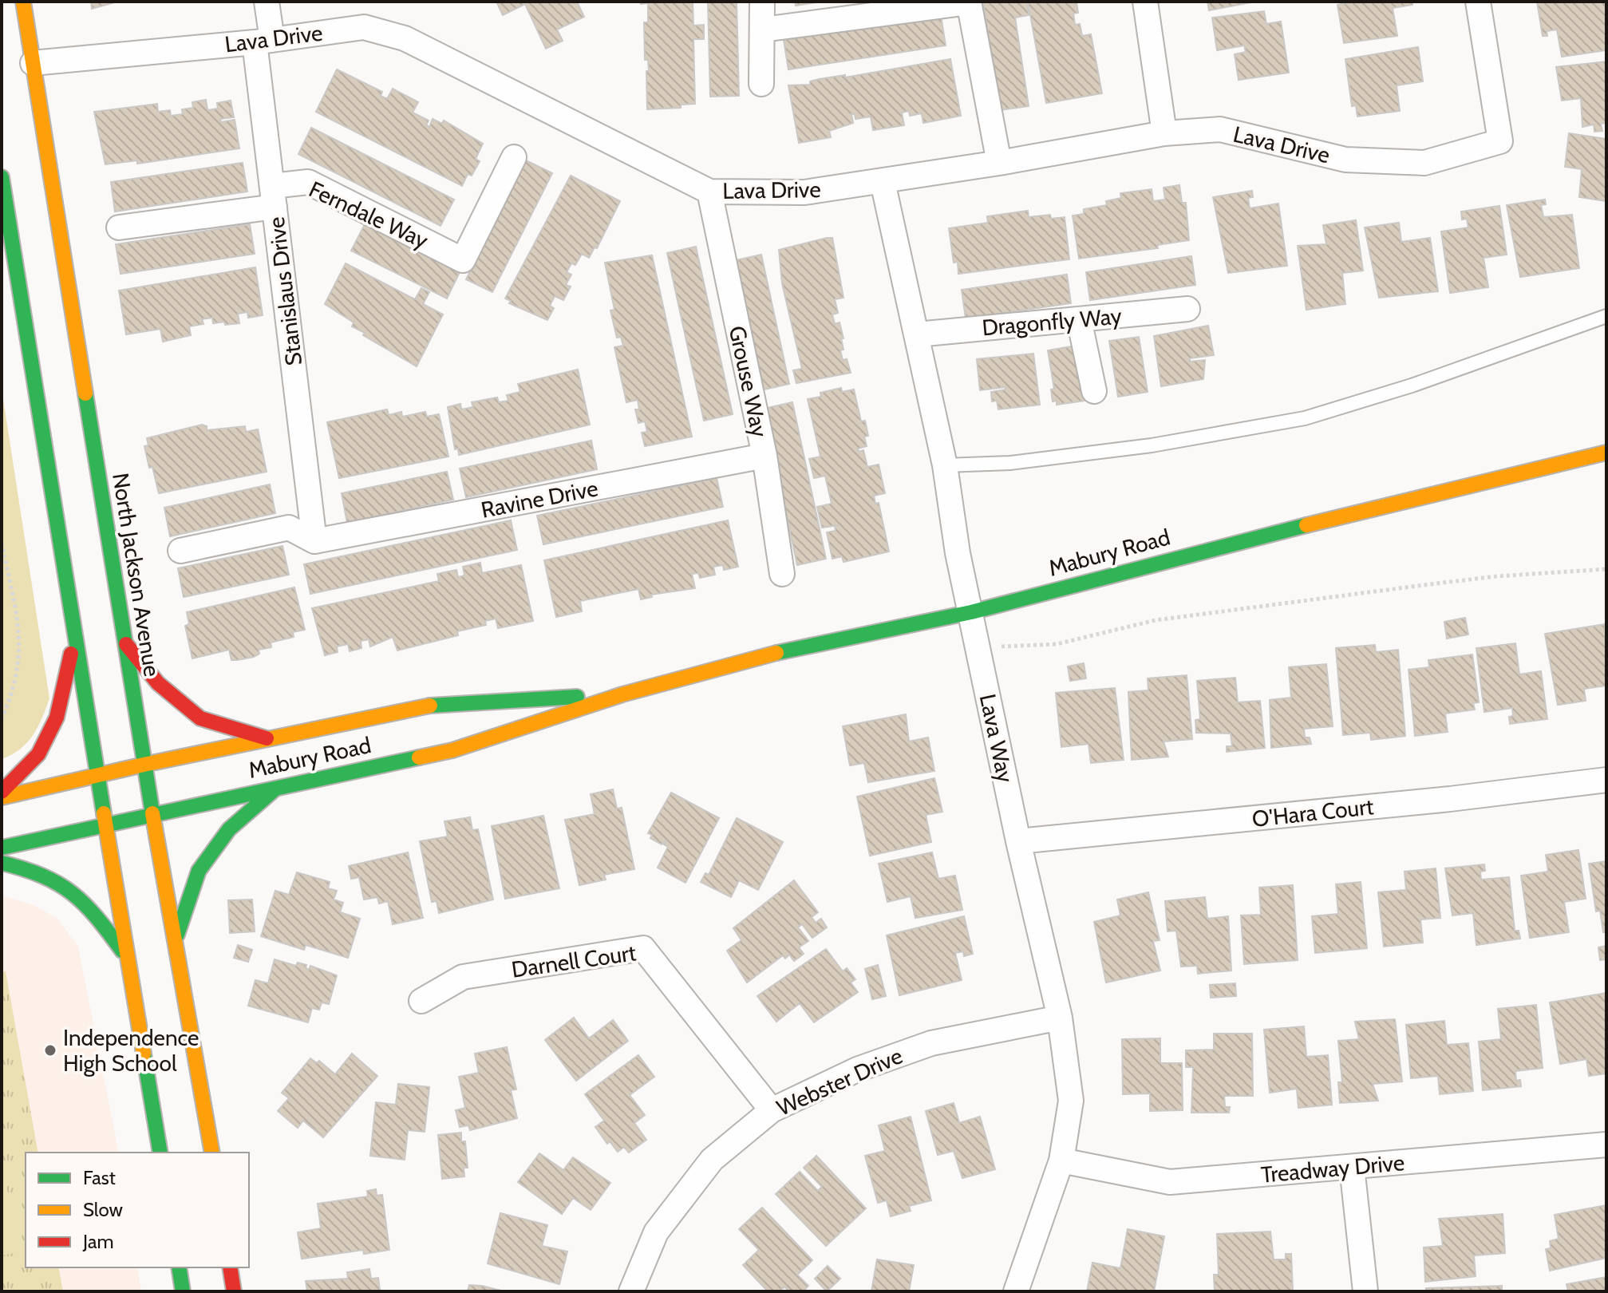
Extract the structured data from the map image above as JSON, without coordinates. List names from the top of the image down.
{
  "streets": {
    "main road": ["Mabury Road", "North Jackson Avenue"],
    "street": [
      "Lava Drive",
      "Ferndale Way",
      "Stanislaus Drive",
      "Dragonfly Way",
      "Grouse Way",
      "Ravine Drive",
      "Lava Way",
      "O'Hara Court",
      "Darnell Court",
      "Webster Drive",
      "Treadway Drive"
    ]
  },
  "crossings": [
    ["Lava Drive", "Stanislaus Drive"],
    ["Lava Drive", "Grouse Way"],
    ["Lava Drive", "North Jackson Avenue"],
    ["Lava Drive", "Lava Way"],
    ["Ferndale Way", "Stanislaus Drive"],
    ["Stanislaus Drive", "Ravine Drive"],
    ["Dragonfly Way", "Lava Way"],
    ["Grouse Way", "Ravine Drive"],
    ["Mabury Road", "North Jackson Avenue"],
    ["Mabury Road", "Lava Way"],
    ["Lava Way", "O'Hara Court"],
    ["Lava Way", "Webster Drive"],
    ["Lava Way", "Treadway Drive"],
    ["Darnell Court", "Webster Drive"]
  ],
  "places": ["Independence High School"],
  "legend": ["Fast", "Slow", "Jam"]
}
